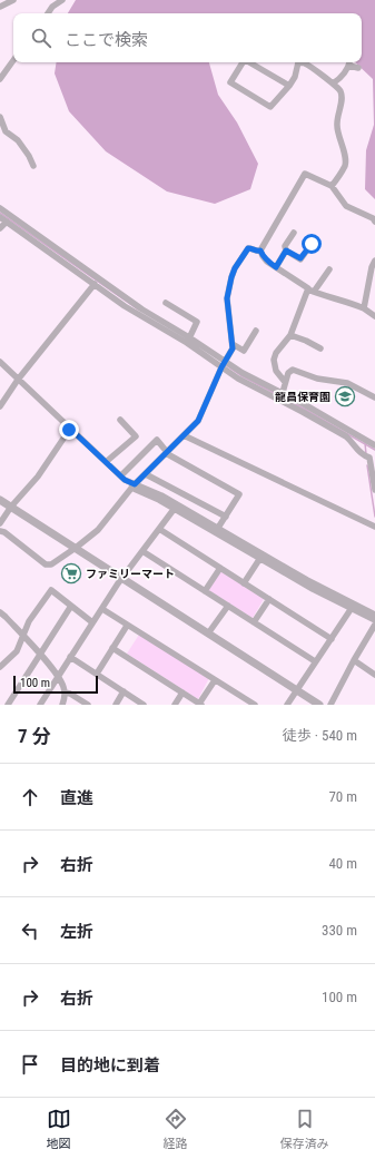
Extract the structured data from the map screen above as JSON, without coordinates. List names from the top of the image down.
{
  "places": {
    "school or university": ["龍昌保育園"],
    "supermarket": ["ファミリーマート"]
  },
  "scale_bar": "100 m",
  "page": {
    "search": "ここで検索",
    "scale": "100 m",
    "heading": ["7 分", "徒歩 · 540 m"],
    "list": [
      ["直進", "70 m"],
      ["右折", "40 m"],
      ["左折", "330 m"],
      ["右折", "100 m"],
      "目的地に到着"
    ],
    "nav": ["地図", "経路", "保存済み"]
  }
}
